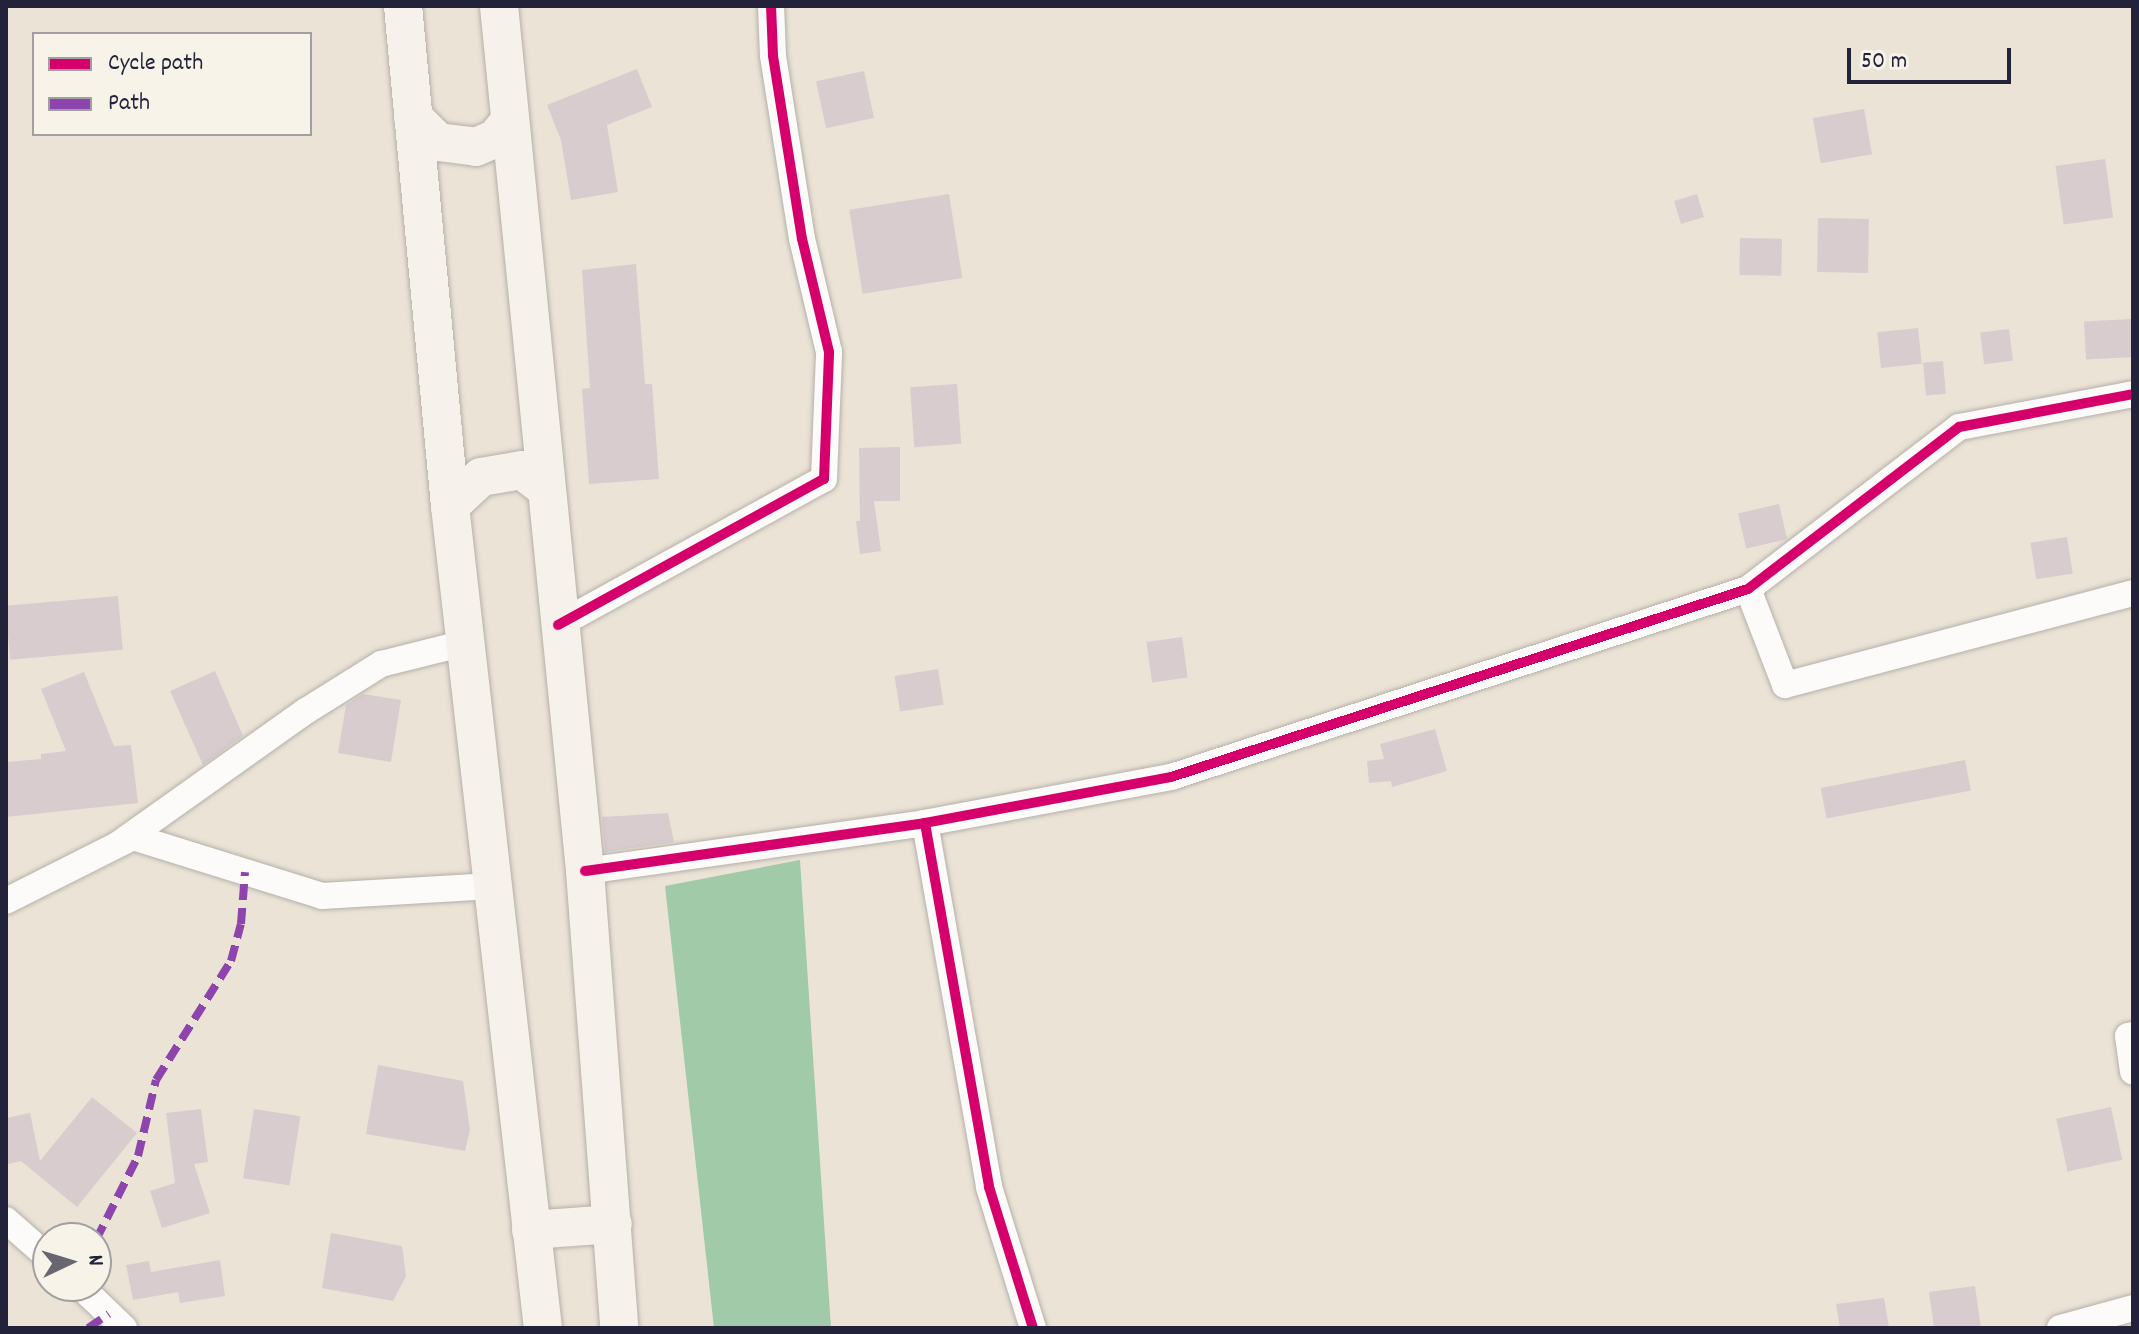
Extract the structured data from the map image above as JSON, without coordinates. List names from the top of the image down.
{
  "legend": ["Cycle path", "Path"],
  "scale_bar": "50 m",
  "north": "right"
}
